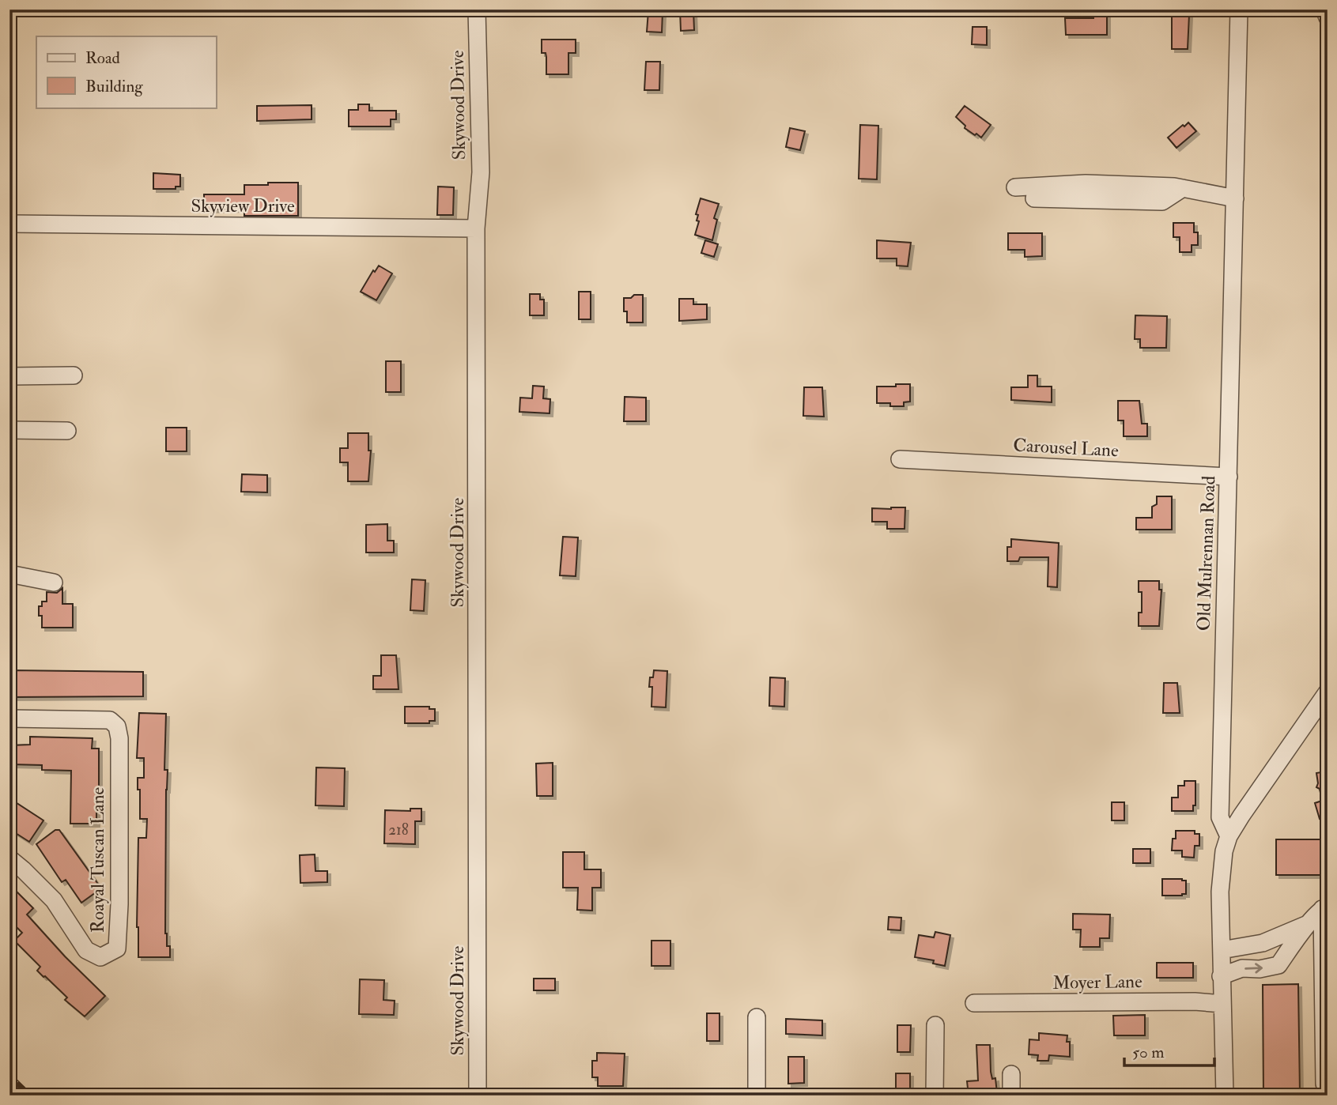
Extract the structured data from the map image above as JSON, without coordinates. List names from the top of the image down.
{
  "streets": {
    "street": [
      "Skywood Drive",
      "Skyview Drive",
      "Carousel Lane",
      "Old Mulrennan Road",
      "Roayal Tuscan Lane",
      "Moyer Lane"
    ]
  },
  "crossings": [
    ["Skywood Drive", "Skyview Drive"],
    ["Carousel Lane", "Old Mulrennan Road"]
  ],
  "house_numbers": ["218"],
  "legend": ["Road", "Building"],
  "scale_bar": "50 m"
}
